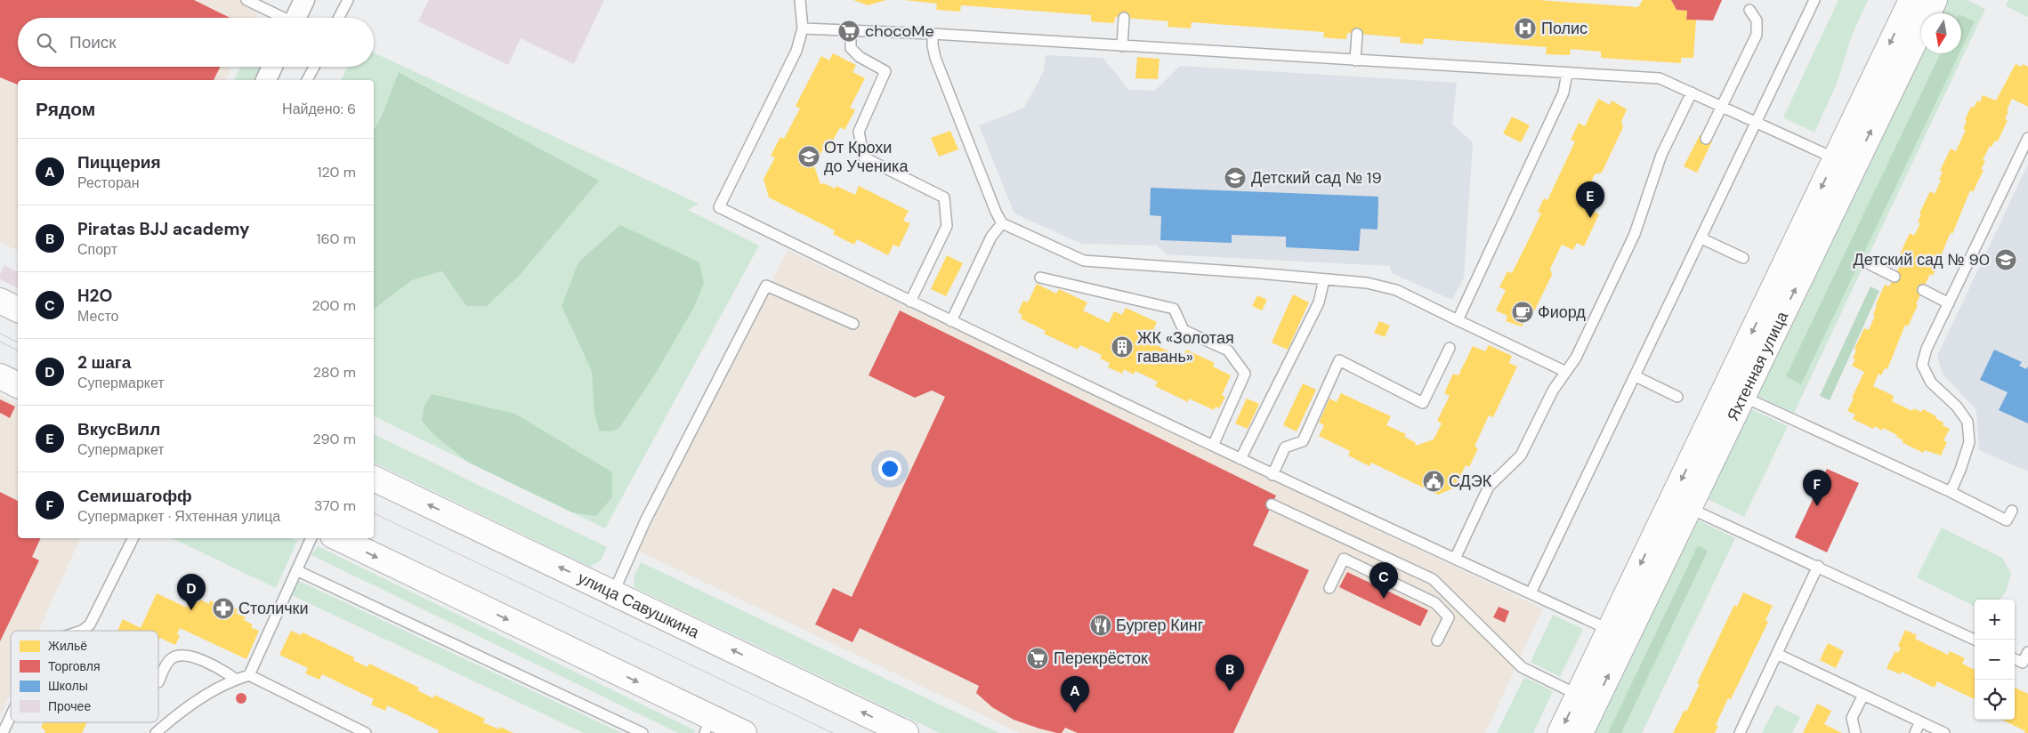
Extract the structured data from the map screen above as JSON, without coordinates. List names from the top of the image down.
{
  "streets": {
    "main road": ["Яхтенная улица", "улица Савушкина"]
  },
  "places": {
    "hospital": ["Полис"],
    "supermarket": ["chocoMe", "Перекрёсток"],
    "school or university": ["От Крохи до Ученика", "Детский сад № 19", "Детский сад № 90"],
    "cafe": ["Фиорд"],
    "building": ["ЖК «Золотая гавань»"],
    "public building": ["СДЭК"],
    "pharmacy": ["Столички"],
    "restaurant": ["Бургер Кинг"]
  },
  "legend": [
    "Жильё",
    "Торговля",
    "Школы",
    "Прочее"
  ],
  "north": "bottom",
  "page": {
    "search": "Поиск",
    "heading": ["Рядом", "Найдено: 6"],
    "list": [
      {
        "mark": "A",
        "name": "Пиццерия",
        "note": "Ресторан",
        "value": "120 m"
      },
      {
        "mark": "B",
        "name": "Piratas BJJ academy",
        "note": "Спорт",
        "value": "160 m"
      },
      {
        "mark": "C",
        "name": "H2O",
        "note": "Место",
        "value": "200 m"
      },
      {
        "mark": "D",
        "name": "2 шага",
        "note": "Супермаркет",
        "value": "280 m"
      },
      {
        "mark": "E",
        "name": "ВкусВилл",
        "note": "Супермаркет",
        "value": "290 m"
      },
      {
        "mark": "F",
        "name": "Семишагофф",
        "note": "Супермаркет · Яхтенная улица",
        "value": "370 m"
      }
    ],
    "pins": [
      "E",
      "F",
      "C",
      "D",
      "B",
      "A"
    ],
    "map_buttons": ["+", "−"]
  }
}
